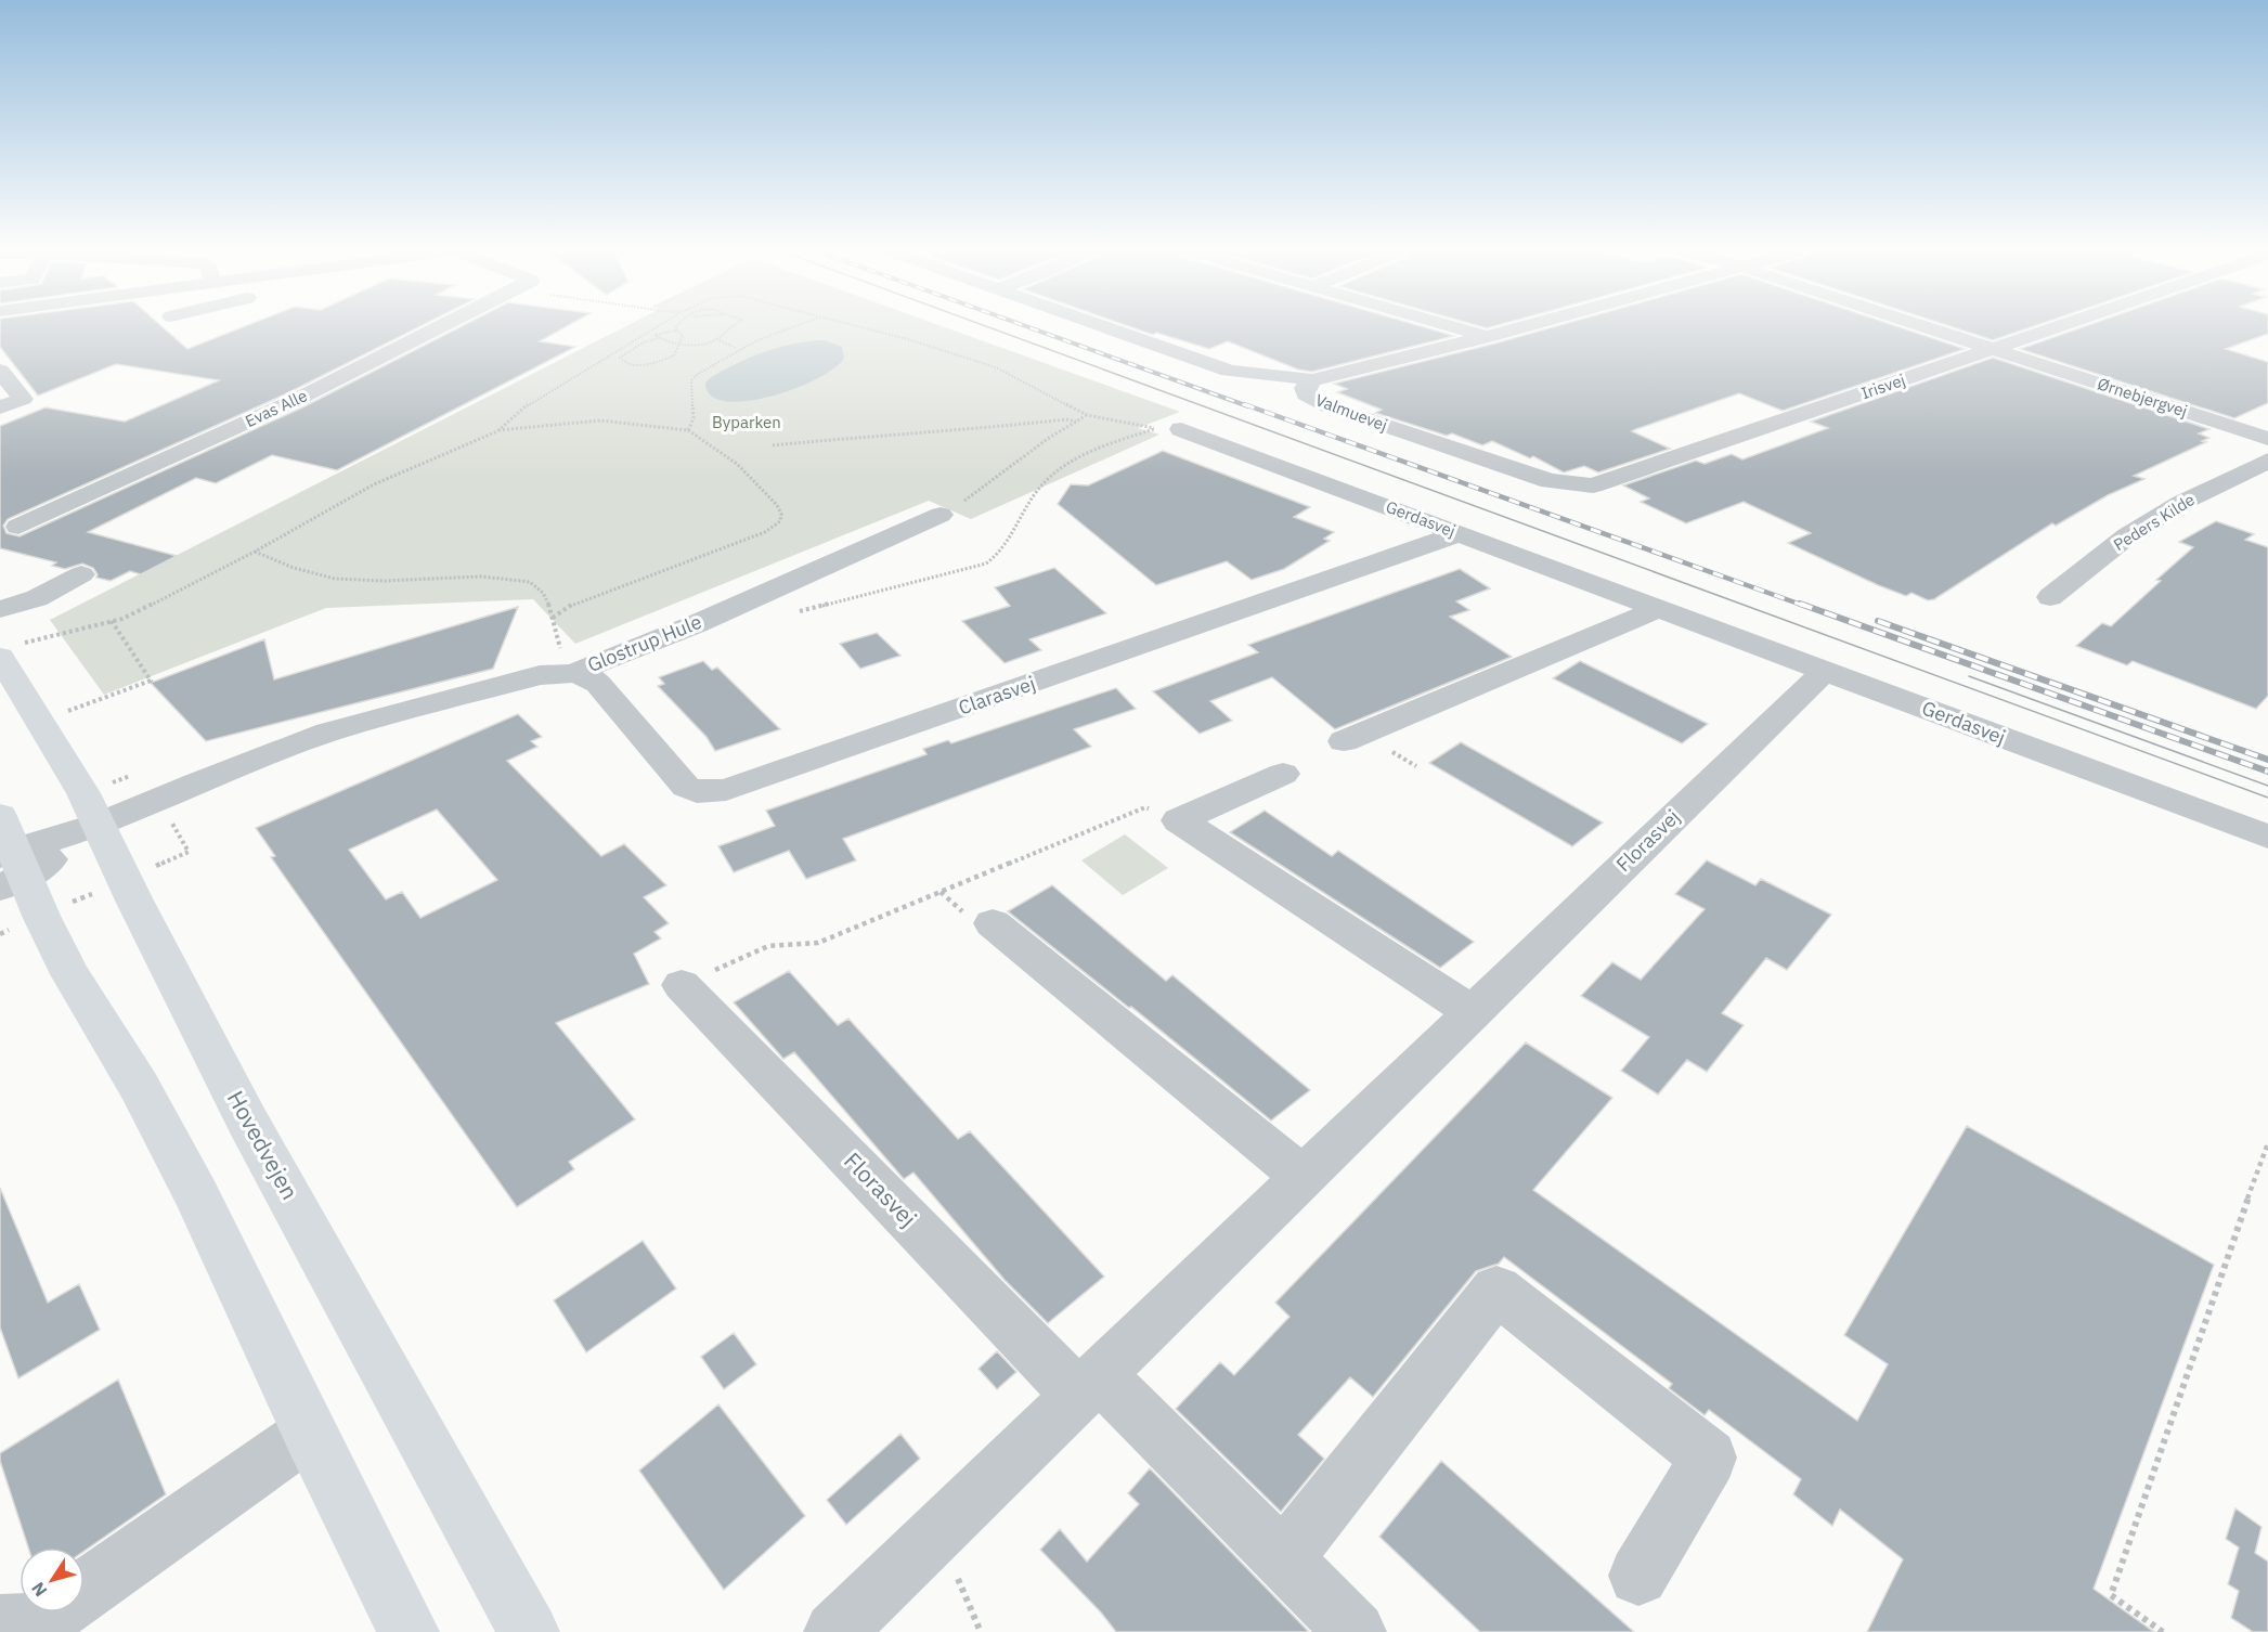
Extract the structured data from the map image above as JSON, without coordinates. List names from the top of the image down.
{
  "streets": {
    "main road": ["Hovedvejen"],
    "street": [
      "Irisvej",
      "Ørnebjergvej",
      "Evas Alle",
      "Valmuevej",
      "Gerdasvej",
      "Peders Kilde",
      "Glostrup Hule",
      "Clarasvej",
      "Florasvej"
    ]
  },
  "crossings": [
    ["Irisvej", "Ørnebjergvej"],
    ["Irisvej", "Valmuevej"],
    ["Gerdasvej", "Clarasvej"],
    ["Gerdasvej", "Florasvej"],
    ["Glostrup Hule", "Clarasvej"],
    ["Glostrup Hule", "Hovedvejen"]
  ],
  "parks": ["Byparken"],
  "north": "bottom left"
}
